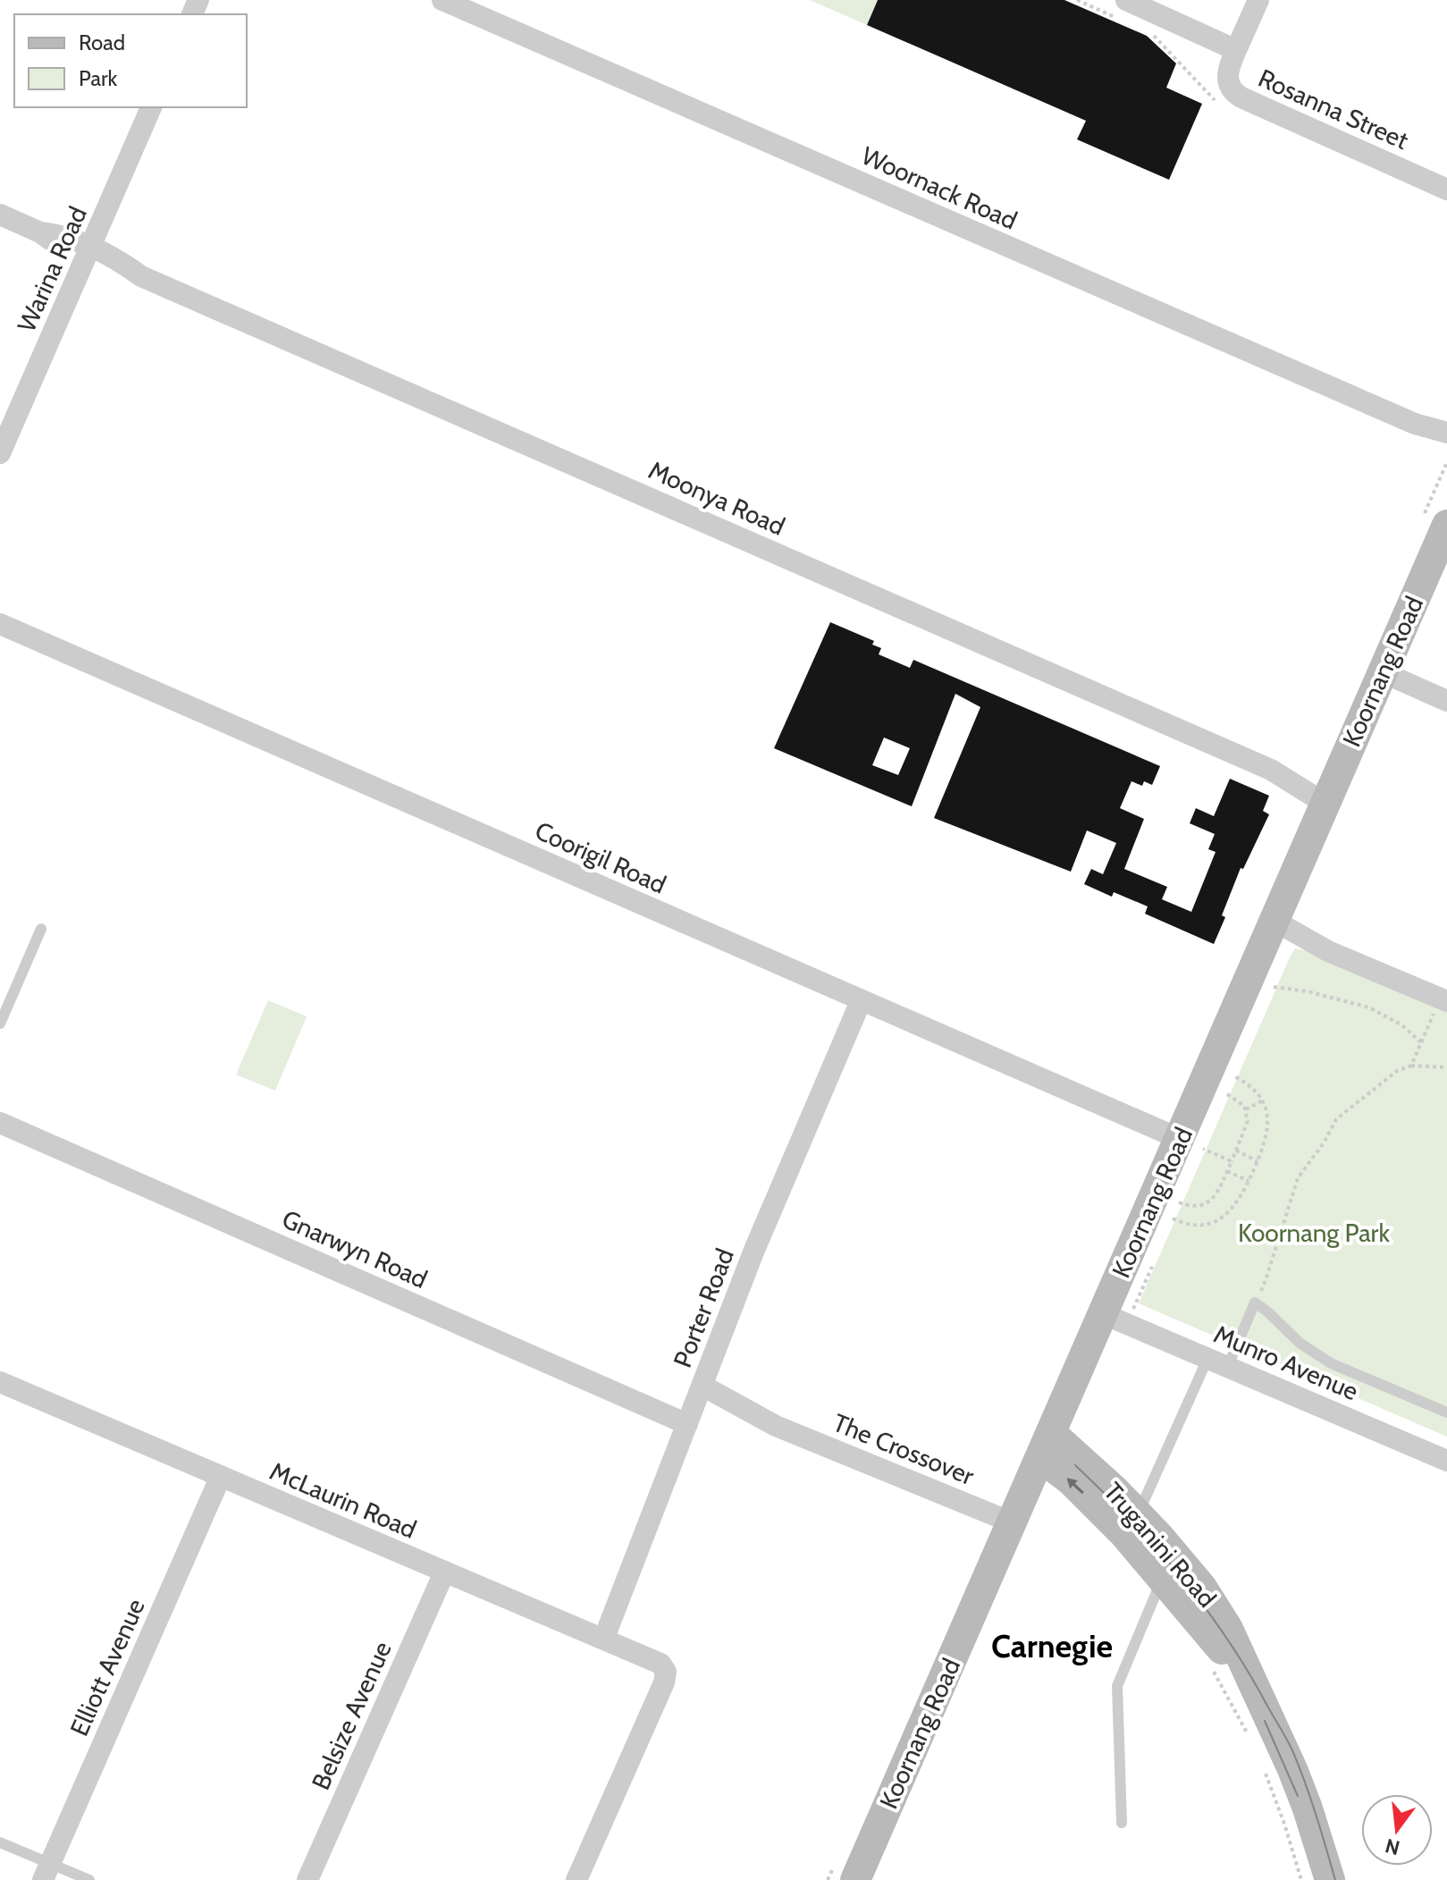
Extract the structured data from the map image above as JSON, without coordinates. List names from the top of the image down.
{
  "streets": {
    "street": [
      "Rosanna Street",
      "Woornack Road",
      "Warina Road",
      "Moonya Road",
      "Koornang Road",
      "Coorigil Road",
      "Gnarwyn Road",
      "Porter Road",
      "Munro Avenue",
      "The Crossover",
      "McLaurin Road",
      "Truganini Road",
      "Elliott Avenue",
      "Belsize Avenue"
    ]
  },
  "crossings": [
    ["Warina Road", "Moonya Road"],
    ["Moonya Road", "Koornang Road"],
    ["Koornang Road", "Coorigil Road"],
    ["Koornang Road", "Munro Avenue"],
    ["Koornang Road", "The Crossover"],
    ["Koornang Road", "Truganini Road"],
    ["Coorigil Road", "Porter Road"],
    ["Gnarwyn Road", "Porter Road"],
    ["Gnarwyn Road", "The Crossover"],
    ["Porter Road", "The Crossover"],
    ["Porter Road", "McLaurin Road"],
    ["McLaurin Road", "Elliott Avenue"],
    ["McLaurin Road", "Belsize Avenue"]
  ],
  "districts": ["Carnegie"],
  "parks": ["Koornang Park"],
  "legend": ["Road", "Park"],
  "north": "bottom"
}
